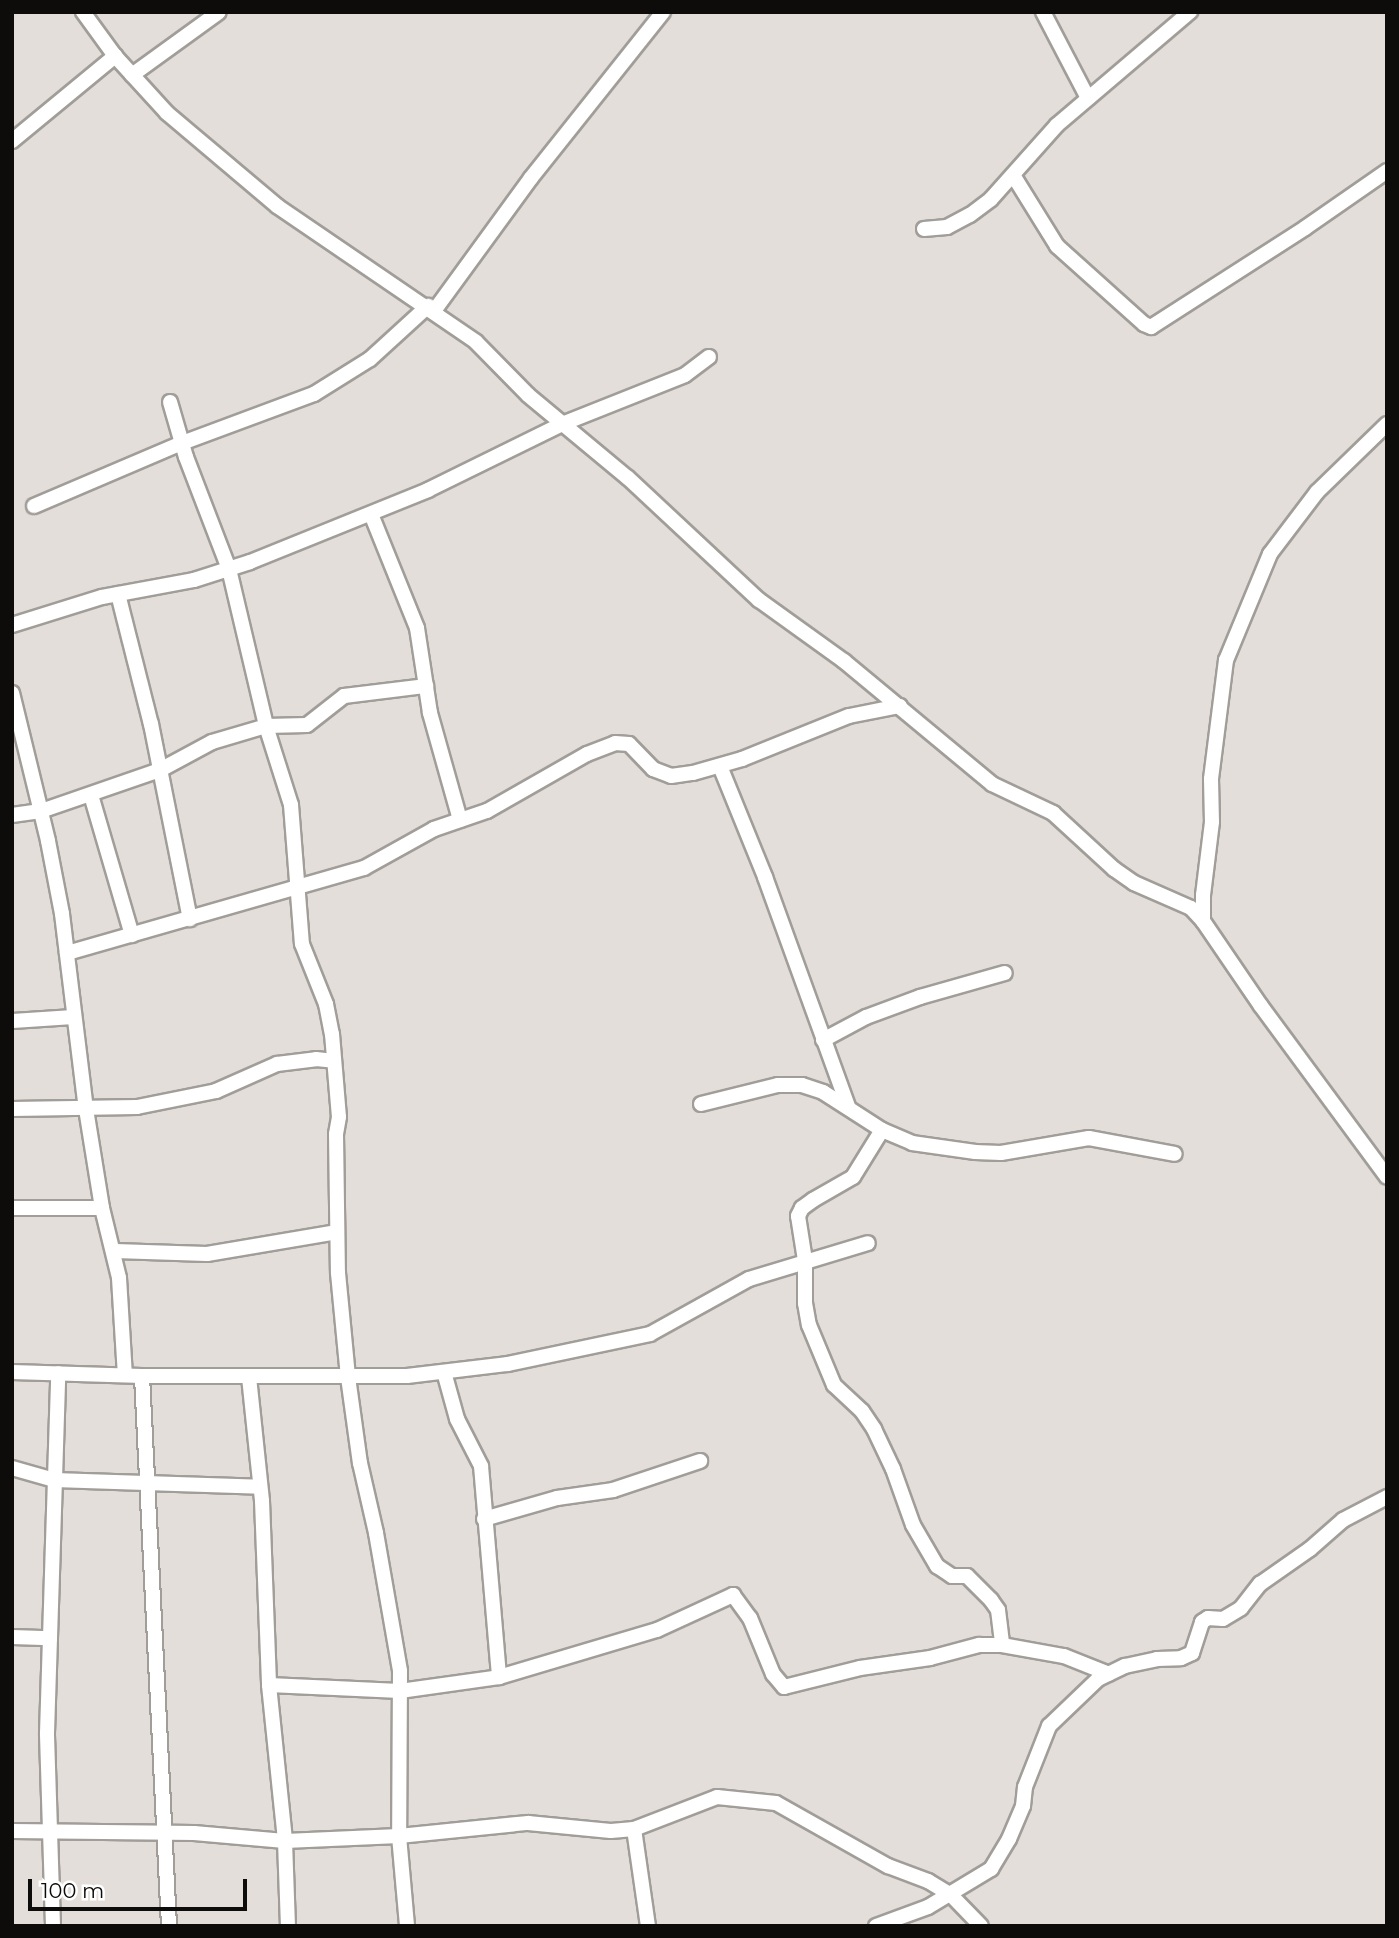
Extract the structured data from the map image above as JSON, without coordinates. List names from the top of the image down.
{
  "scale_bar": "100 m"
}
